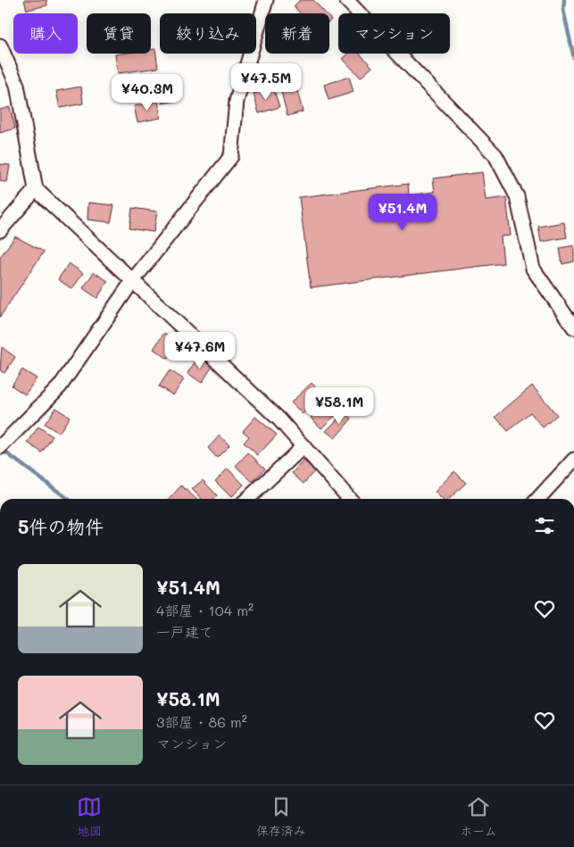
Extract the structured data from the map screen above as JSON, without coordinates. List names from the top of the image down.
{
  "page": {
    "chip": [
      "購入",
      "賃貸",
      "絞り込み",
      "新着",
      "マンション"
    ],
    "price": [
      "¥47.5M",
      "¥40.3M",
      "¥51.4M",
      "¥47.6M",
      "¥58.1M"
    ],
    "heading": "5件の物件",
    "list": [
      {
        "name": "¥51.4M",
        "note": "4部屋 · 104 m² · 一戸建て"
      },
      {
        "name": "¥58.1M",
        "note": "3部屋 · 86 m² · マンション"
      }
    ],
    "tabs": ["地図", "保存済み", "ホーム"]
  }
}
